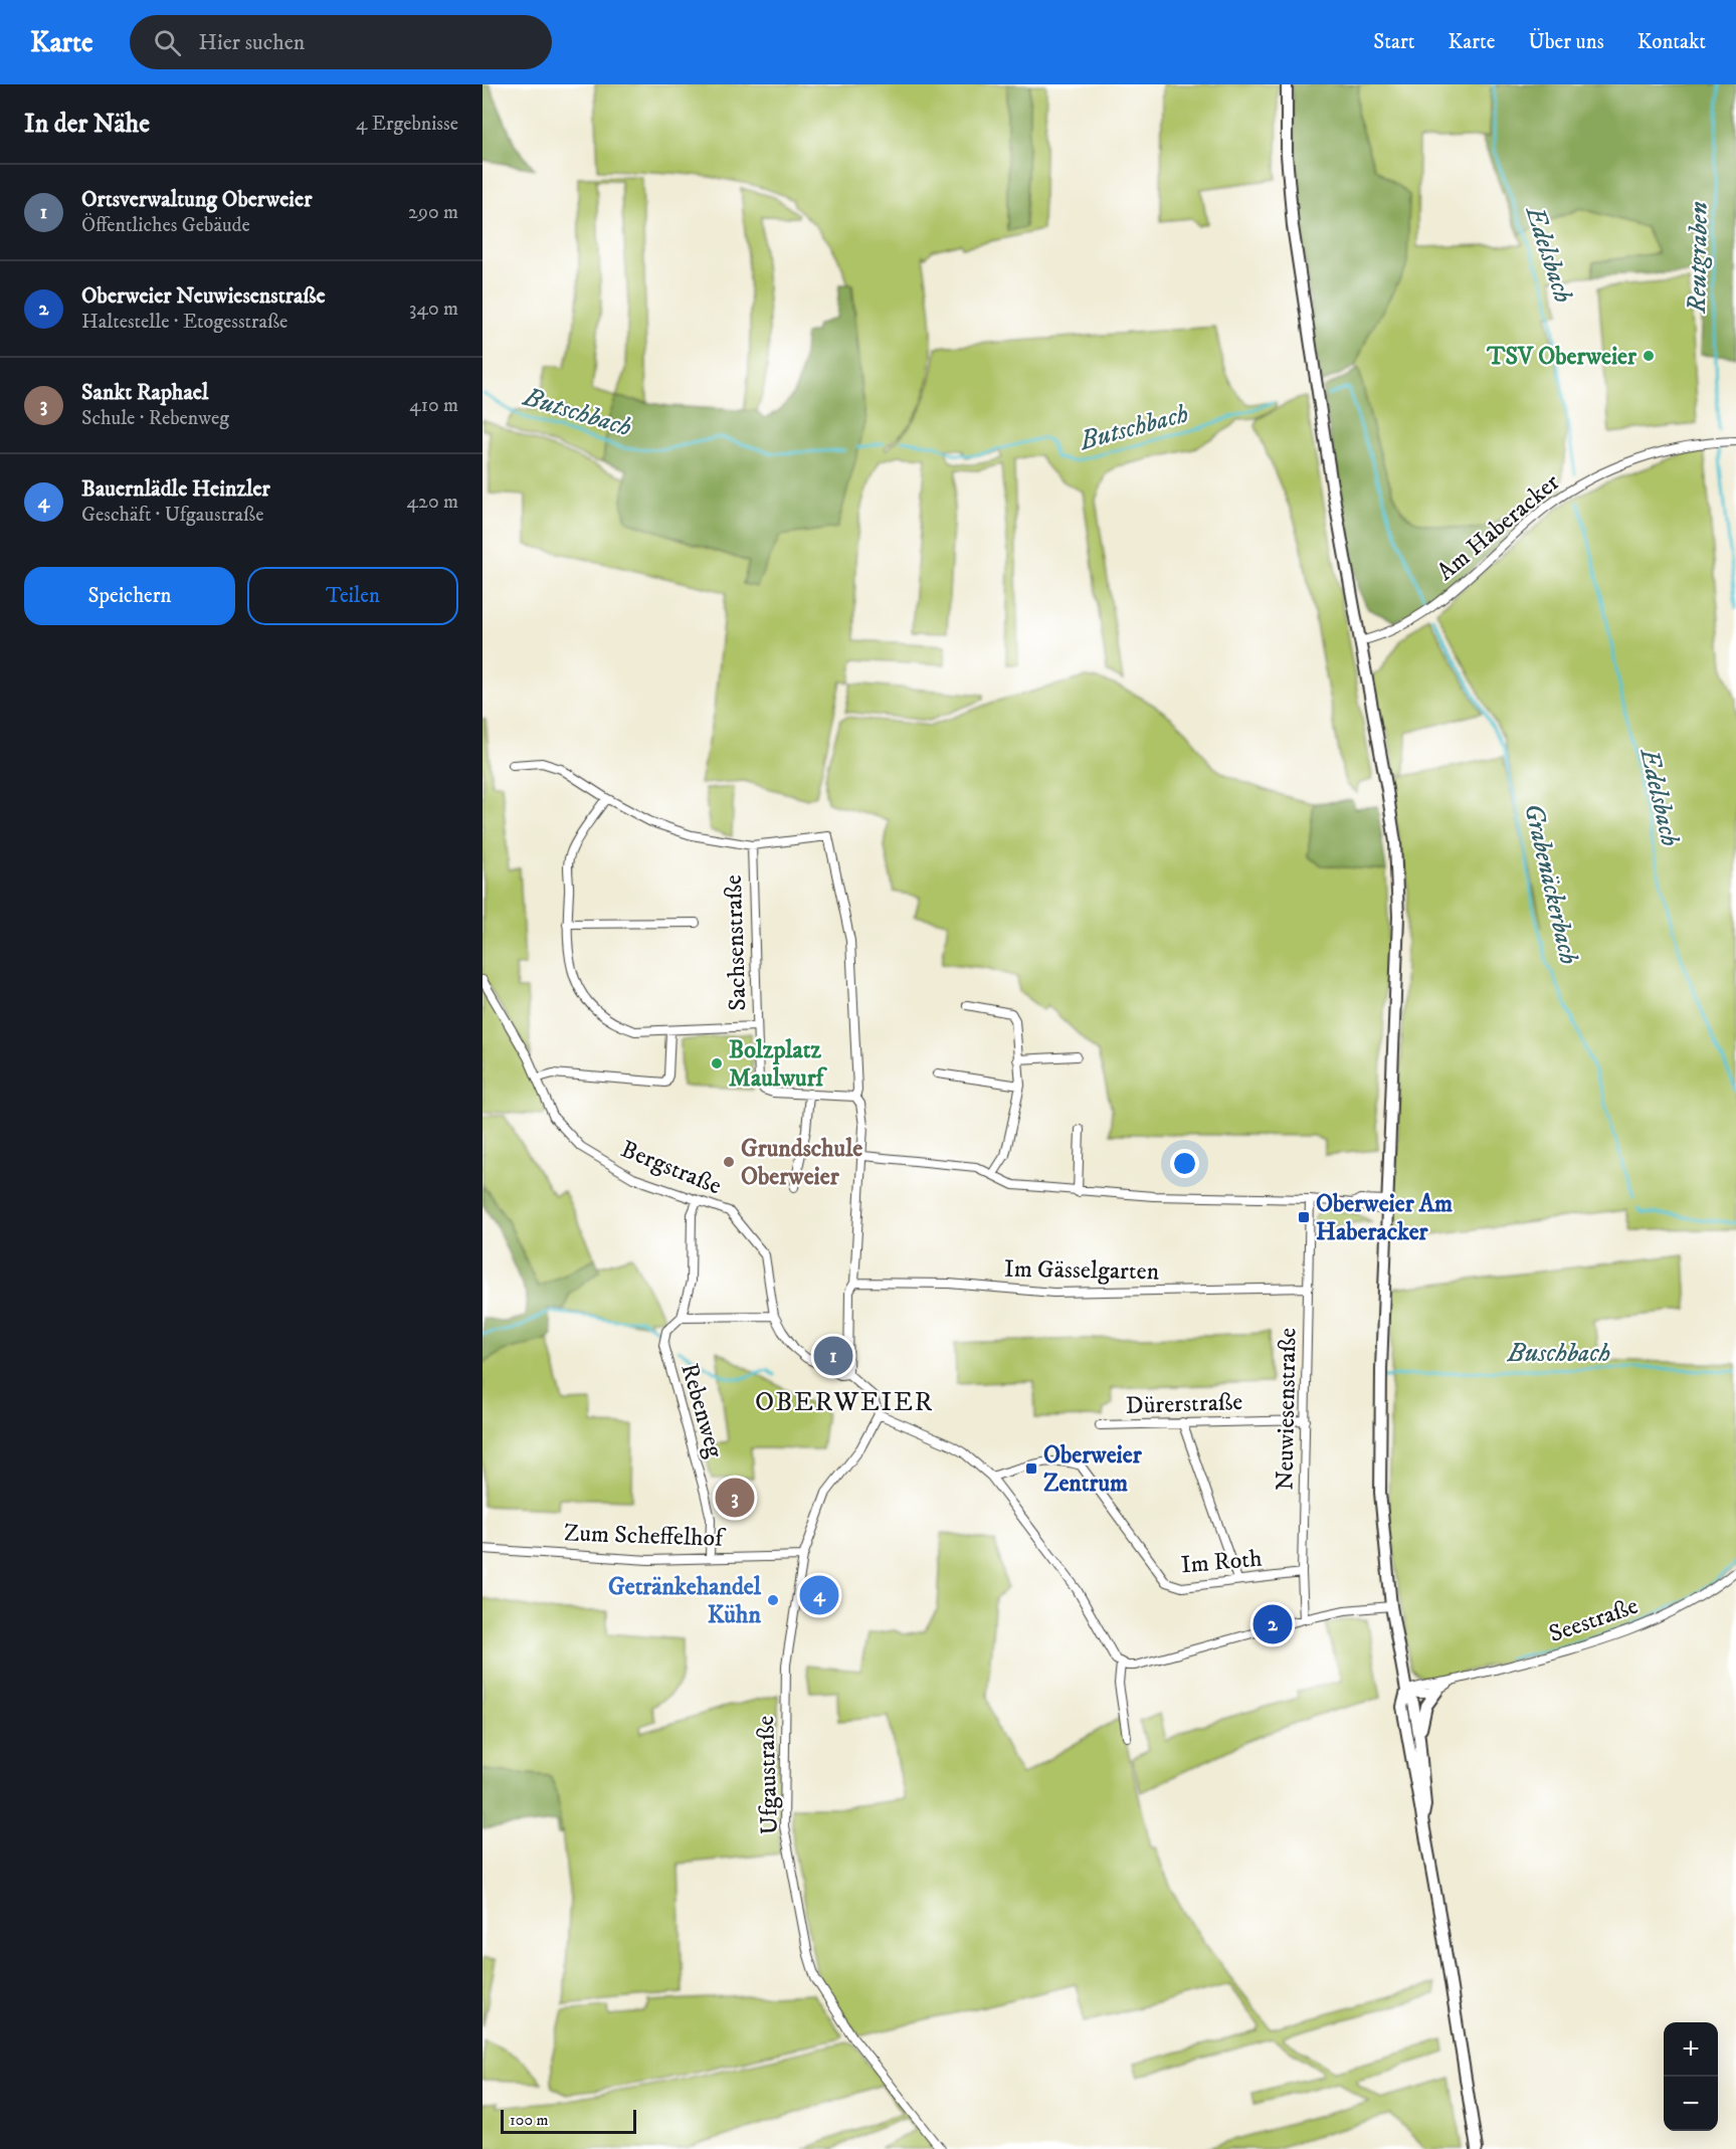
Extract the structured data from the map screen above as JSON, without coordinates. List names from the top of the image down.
{
  "streets": {
    "street": [
      "Am Haberacker",
      "Sachsenstraße",
      "Bergstraße",
      "Im Gässelgarten",
      "Dürerstraße",
      "Neuwiesenstraße",
      "Rebenweg",
      "Zum Scheffelhof",
      "Im Roth",
      "Seestraße",
      "Ufgaustraße"
    ]
  },
  "crossings": [
    ["Bergstraße", "Rebenweg"],
    ["Im Gässelgarten", "Neuwiesenstraße"],
    ["Dürerstraße", "Neuwiesenstraße"],
    ["Neuwiesenstraße", "Im Roth"],
    ["Rebenweg", "Zum Scheffelhof"],
    ["Zum Scheffelhof", "Ufgaustraße"]
  ],
  "districts": ["OBERWEIER"],
  "water": [
    "Edelsbach",
    "Reutgraben",
    "Butschbach",
    "Grabenäckerbach",
    "Buschbach"
  ],
  "places": {
    "other": [
      "TSV Oberweier",
      "Bolzplatz Maulwurf",
      "Grundschule Oberweier",
      "Getränkehandel Kühn"
    ],
    "transit": ["Oberweier Am Haberacker", "Oberweier Zentrum"]
  },
  "scale_bar": "100 m",
  "page": {
    "header": "Karte",
    "search": "Hier suchen",
    "nav": [
      "Start",
      "Karte",
      "Über uns",
      "Kontakt"
    ],
    "heading": ["In der Nähe", "4 Ergebnisse"],
    "list": [
      {
        "mark": "1",
        "name": "Ortsverwaltung Oberweier",
        "note": "Öffentliches Gebäude",
        "value": "290 m"
      },
      {
        "mark": "2",
        "name": "Oberweier Neuwiesenstraße",
        "note": "Haltestelle · Etogesstraße",
        "value": "340 m"
      },
      {
        "mark": "3",
        "name": "Sankt Raphael",
        "note": "Schule · Rebenweg",
        "value": "410 m"
      },
      {
        "mark": "4",
        "name": "Bauernlädle Heinzler",
        "note": "Geschäft · Ufgaustraße",
        "value": "420 m"
      }
    ],
    "buttons": ["Speichern", "Teilen"],
    "pins": [
      "1",
      "3",
      "4",
      "2"
    ],
    "map_buttons": ["+", "−"],
    "scale": "100 m"
  }
}
